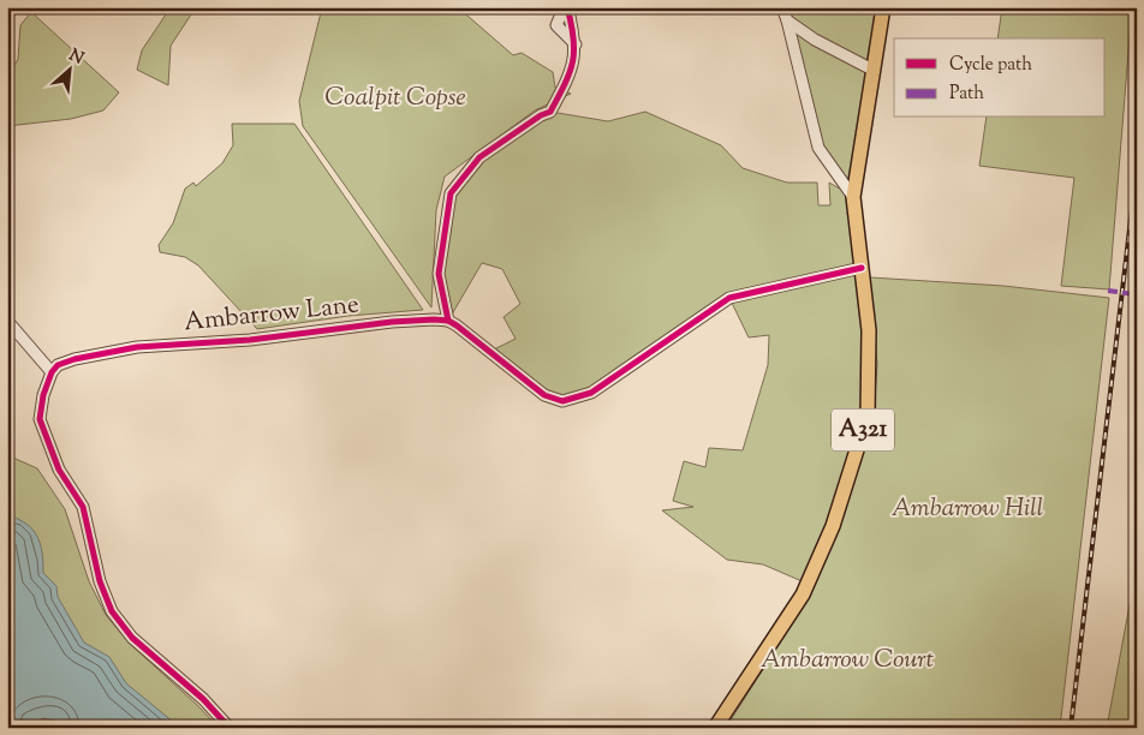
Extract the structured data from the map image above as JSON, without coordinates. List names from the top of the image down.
{
  "streets": {
    "main road": ["A321"],
    "street": ["Ambarrow Lane"]
  },
  "parks": ["Coalpit Copse", "Ambarrow Hill", "Ambarrow Court"],
  "legend": ["Cycle path", "Path"],
  "north": "top right"
}
